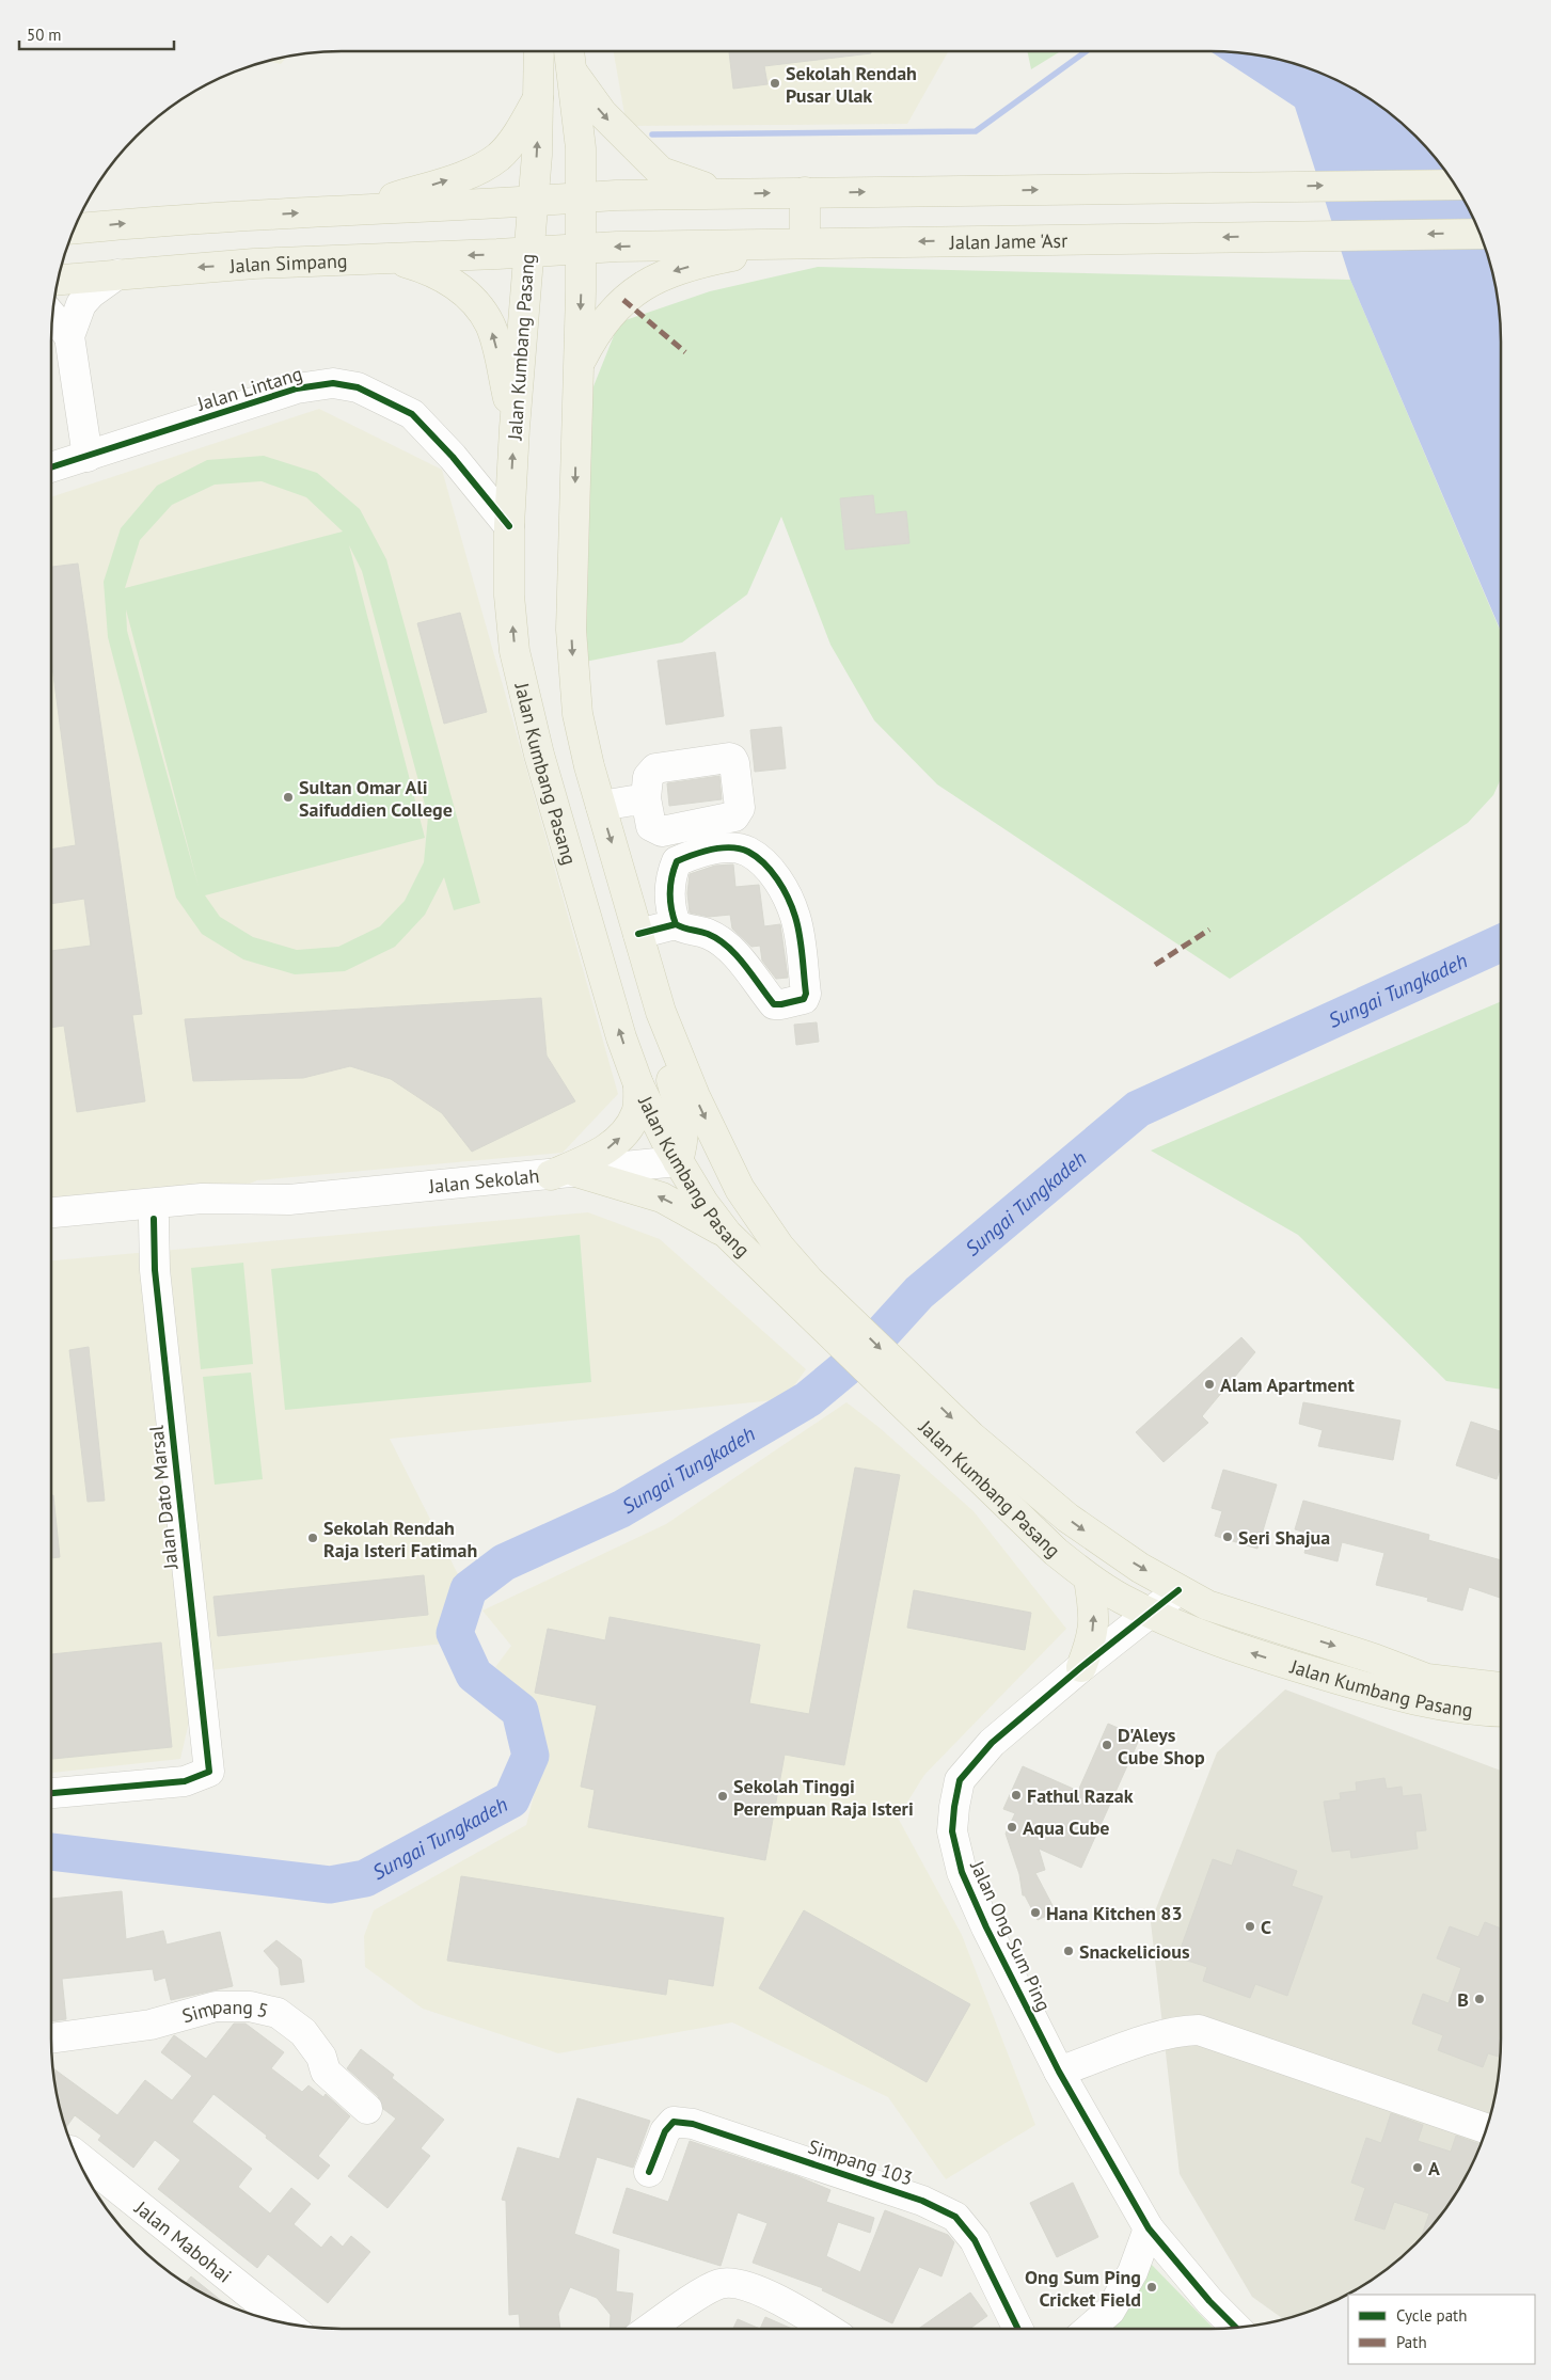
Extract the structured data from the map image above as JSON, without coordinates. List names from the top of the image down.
{
  "streets": {
    "main road": ["Jalan Jame 'Asr", "Jalan Simpang", "Jalan Kumbang Pasang"],
    "street": [
      "Jalan Lintang",
      "Jalan Sekolah",
      "Jalan Dato Marsal",
      "Jalan Ong Sum Ping",
      "Simpang 5",
      "Simpang 103",
      "Jalan Mabohai"
    ]
  },
  "crossings": [
    ["Jalan Jame 'Asr", "Jalan Simpang"],
    ["Jalan Jame 'Asr", "Jalan Kumbang Pasang"],
    ["Jalan Simpang", "Jalan Kumbang Pasang"],
    ["Jalan Kumbang Pasang", "Jalan Lintang"],
    ["Jalan Kumbang Pasang", "Jalan Sekolah"],
    ["Jalan Kumbang Pasang", "Jalan Ong Sum Ping"],
    ["Jalan Sekolah", "Jalan Dato Marsal"]
  ],
  "water": ["Sungai Tungkadeh"],
  "places": [
    "Sekolah Rendah Pusar Ulak",
    "Sultan Omar Ali Saifuddien College",
    "Alam Apartment",
    "Seri Shajua",
    "Sekolah Rendah Raja Isteri Fatimah",
    "D'Aleys Cube Shop",
    "Fathul Razak",
    "Sekolah Tinggi Perempuan Raja Isteri",
    "Aqua Cube",
    "Hana Kitchen 83",
    "C",
    "Snackelicious",
    "B",
    "A",
    "Ong Sum Ping Cricket Field"
  ],
  "legend": ["Cycle path", "Path"],
  "scale_bar": "50 m"
}
